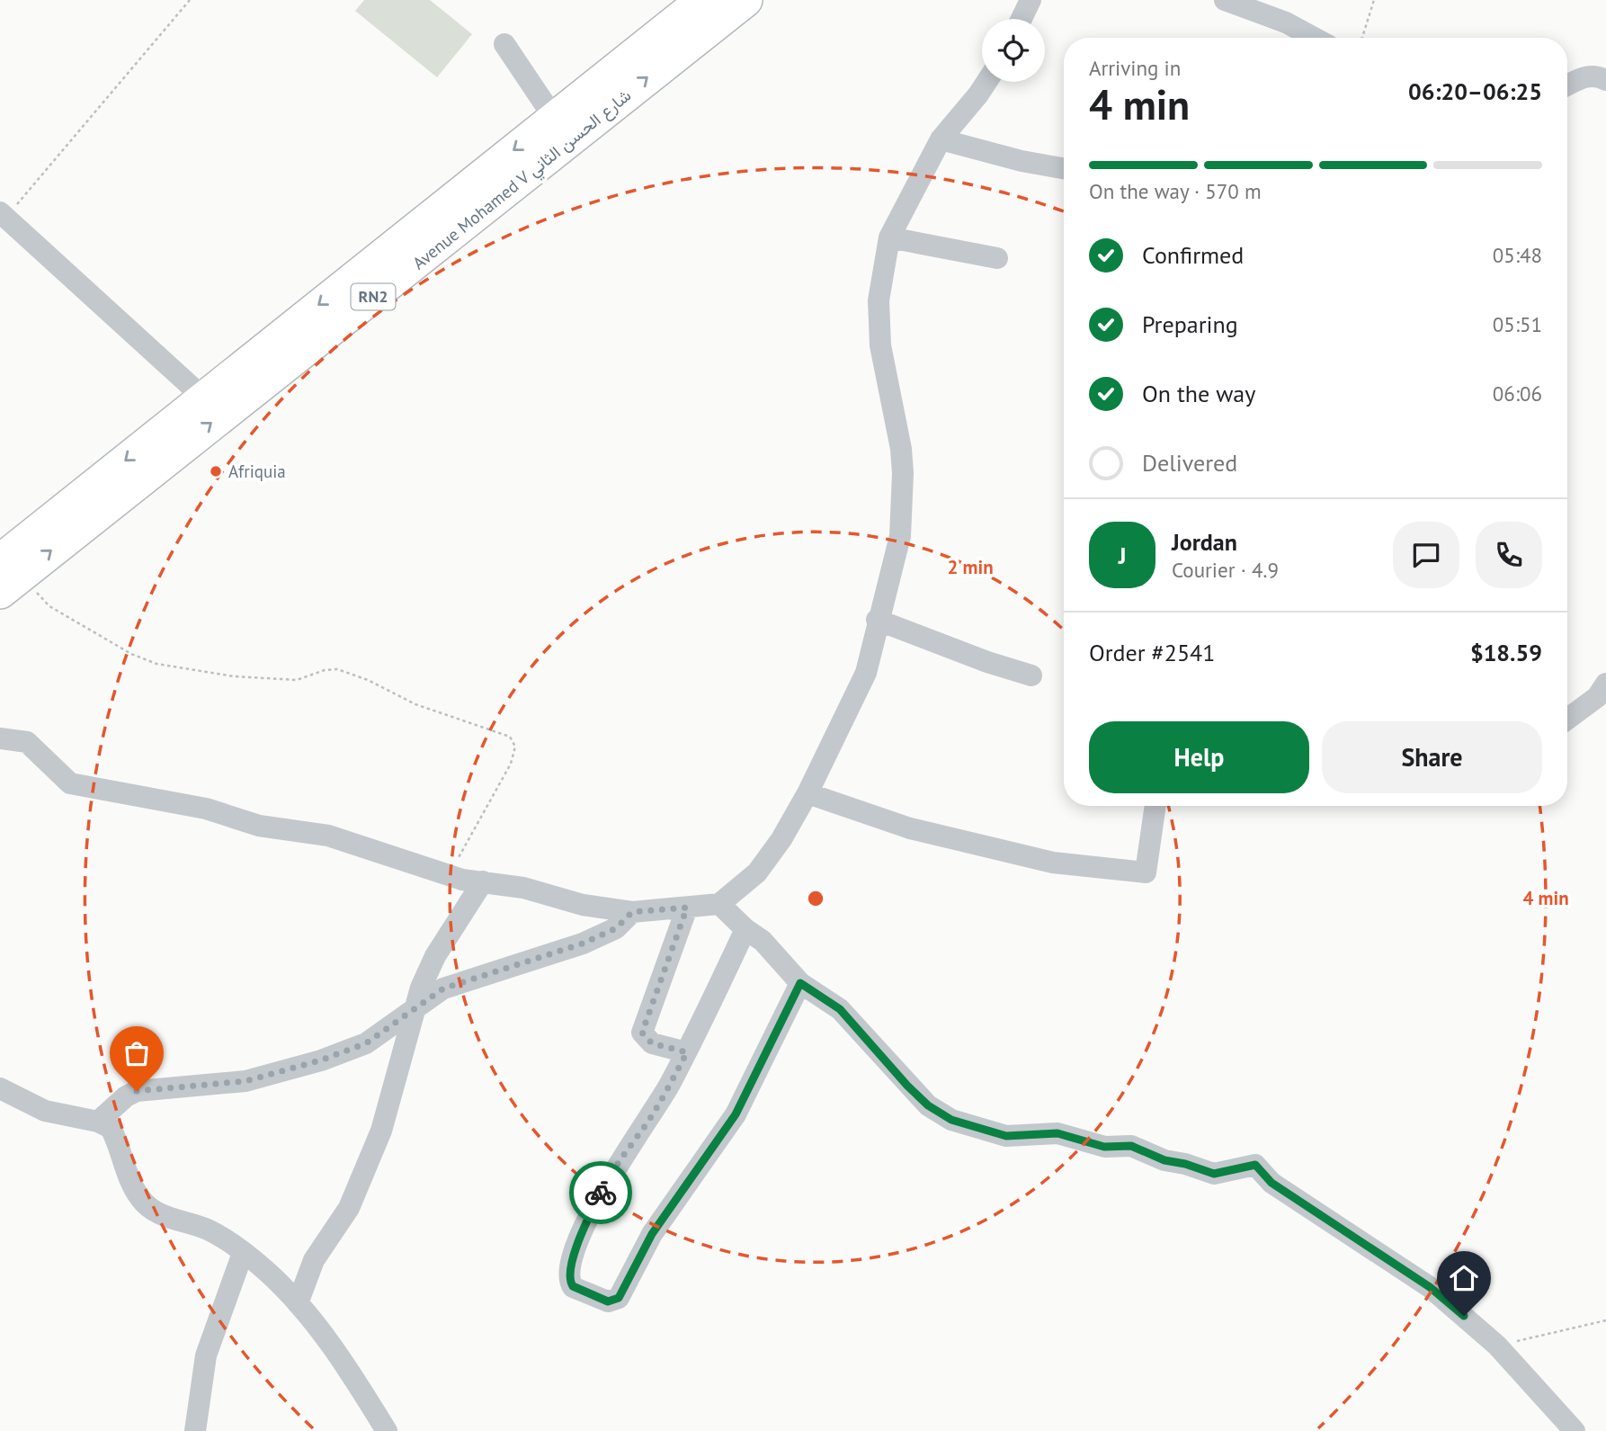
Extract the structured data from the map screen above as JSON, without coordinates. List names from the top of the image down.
{
  "streets": {
    "highway": ["Avenue Mohamed V شارع الحسن الثاني", "RN2"]
  },
  "places": ["Afriquia"],
  "page": {
    "heading": ["4 min", "Arriving in", "06:20–06:25"],
    "panel": [
      "Jordan",
      "Courier · 4.9",
      "Order #2541",
      "$18.59"
    ],
    "bar": "On the way · 570 m",
    "list": [
      ["Confirmed", "05:48"],
      ["Preparing", "05:51"],
      ["On the way", "06:06"],
      "Delivered"
    ],
    "round": "J",
    "buttons": ["Help", "Share"]
  },
  "rings": ["2 min", "4 min"]
}
